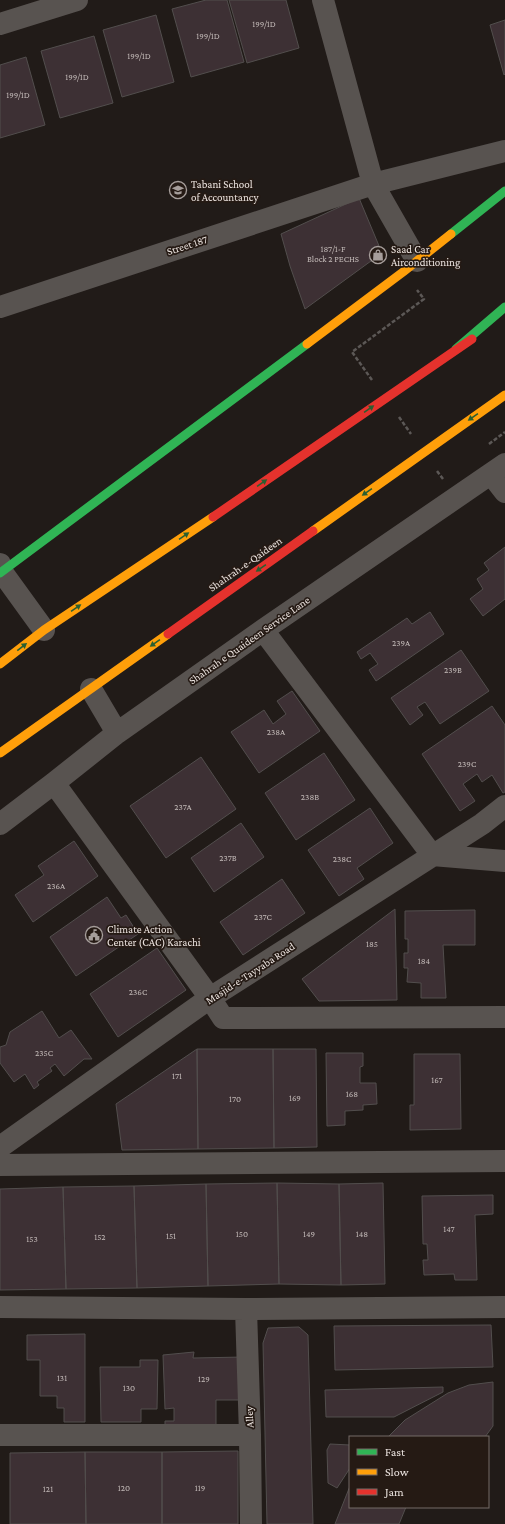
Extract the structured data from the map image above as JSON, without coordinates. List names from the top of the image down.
{
  "streets": {
    "main road": ["Shahrah-e-Qaideen"],
    "street": [
      "Street 187",
      "Shahrah e Quaideen Service Lane",
      "Masjid-e-Tayyaba Road",
      "Alley"
    ]
  },
  "places": {
    "school or university": ["Tabani School of Accountancy"],
    "shop": ["Saad Car Airconditioning"],
    "public building": ["Climate Action Center (CAC) Karachi"]
  },
  "house_numbers": [
    "199/1D",
    "199/1D",
    "199/1D",
    "199/1D",
    "199/1D",
    "187/1-F Block 2 PECHS",
    "239A",
    "239B",
    "238A",
    "239C",
    "238B",
    "237A",
    "237B",
    "238C",
    "236A",
    "237C",
    "185",
    "184",
    "236C",
    "235C",
    "171",
    "167",
    "168",
    "169",
    "170",
    "147",
    "150",
    "149",
    "148",
    "151",
    "152",
    "153",
    "131",
    "129",
    "130",
    "120",
    "119",
    "121"
  ],
  "legend": ["Fast", "Slow", "Jam"]
}
